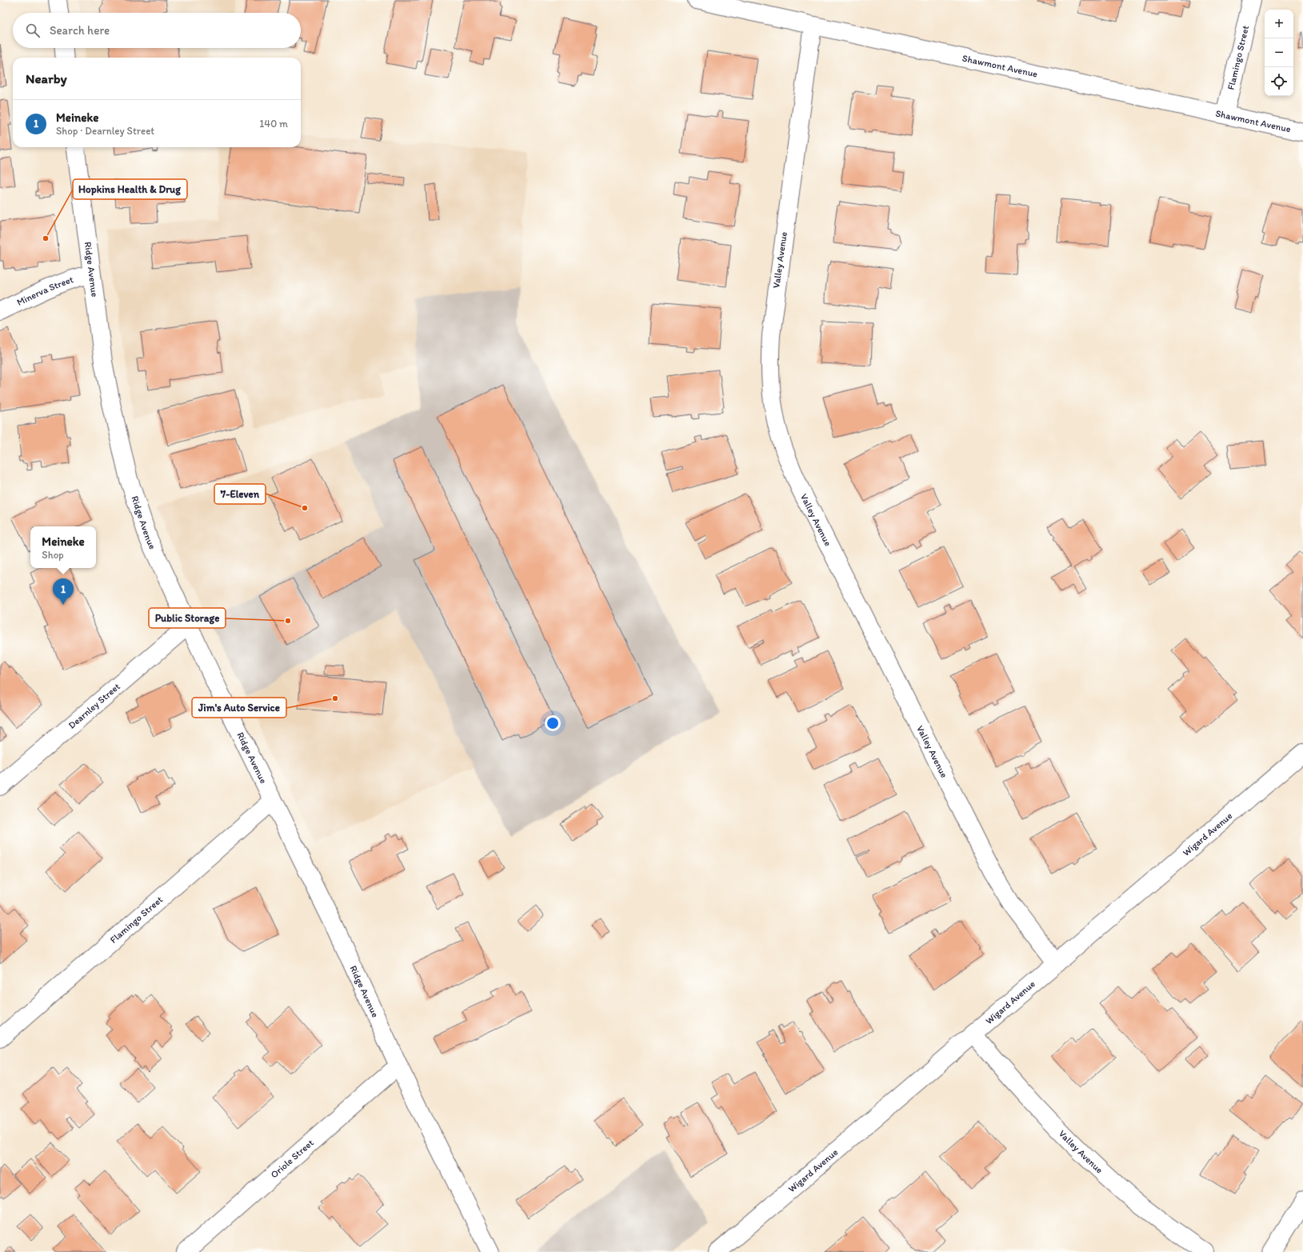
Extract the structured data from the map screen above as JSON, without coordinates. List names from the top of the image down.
{
  "streets": {
    "street": [
      "Flamingo Street",
      "Shawmont Avenue",
      "Valley Avenue",
      "Ridge Avenue",
      "Minerva Street",
      "Dearnley Street",
      "Wigard Avenue",
      "Oriole Street"
    ]
  },
  "crossings": [
    ["Flamingo Street", "Shawmont Avenue"],
    ["Flamingo Street", "Ridge Avenue"],
    ["Shawmont Avenue", "Valley Avenue"],
    ["Valley Avenue", "Wigard Avenue"],
    ["Ridge Avenue", "Minerva Street"],
    ["Ridge Avenue", "Dearnley Street"],
    ["Ridge Avenue", "Oriole Street"]
  ],
  "places": [
    "Hopkins Health & Drug",
    "7-Eleven",
    "Public Storage",
    "Jim's Auto Service"
  ],
  "page": {
    "map_buttons": ["+", "−"],
    "search": "Search here",
    "heading": "Nearby",
    "list": [
      {
        "mark": "1",
        "name": "Meineke",
        "note": "Shop · Dearnley Street",
        "value": "140 m"
      }
    ],
    "popup": ["Meineke", "Shop"],
    "pins": "1"
  }
}
